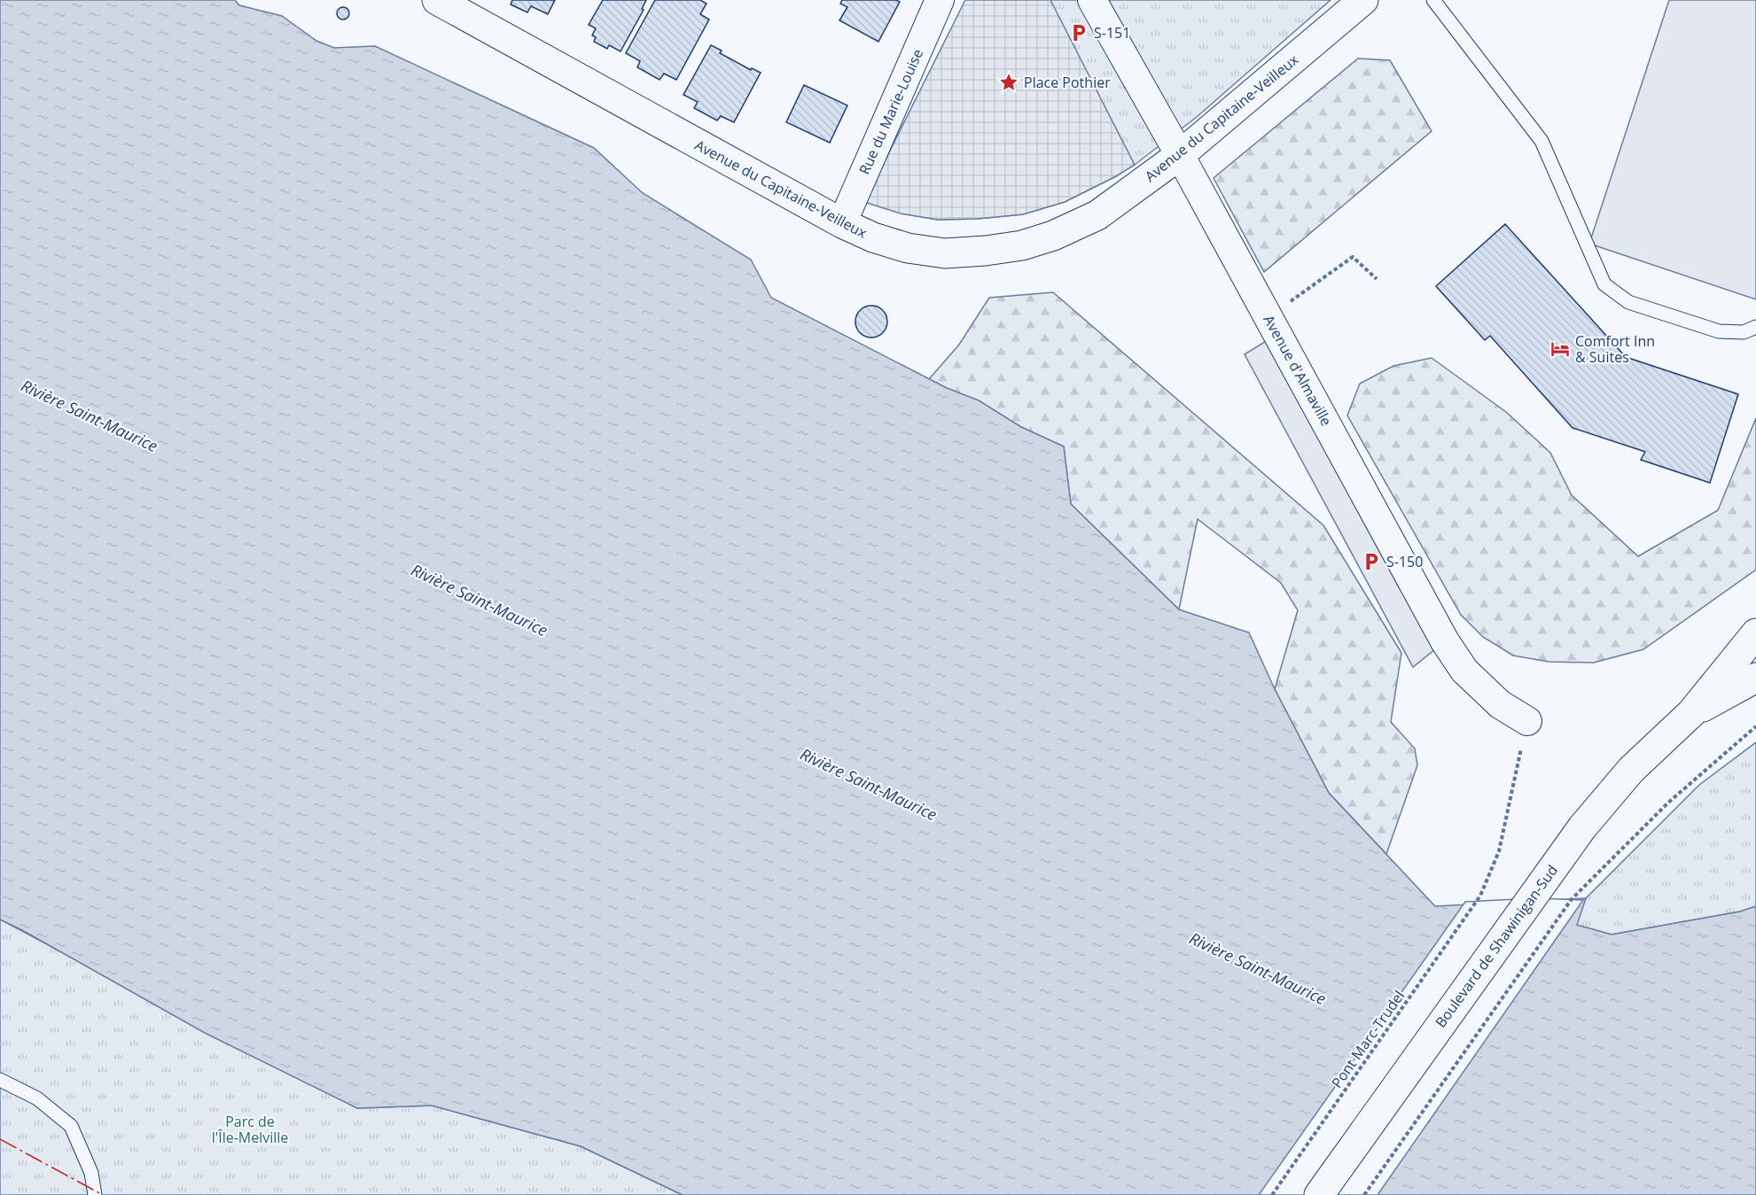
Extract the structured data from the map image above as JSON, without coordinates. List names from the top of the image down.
{
  "streets": {
    "street": [
      "Rue du Marie-Louise",
      "Avenue du Capitaine-Veilleux",
      "Avenue d'Almaville",
      "Boulevard de Shawinigan-Sud"
    ],
    "path": ["Pont Marc-Trudel"]
  },
  "crossings": [
    ["Rue du Marie-Louise", "Avenue du Capitaine-Veilleux"],
    ["Avenue du Capitaine-Veilleux", "Avenue d'Almaville"],
    ["Avenue d'Almaville", "Pont Marc-Trudel"]
  ],
  "water": ["Rivière Saint-Maurice"],
  "parks": ["Parc de l'Île-Melville"],
  "places": {
    "parking": ["S-151", "S-150"],
    "place": ["Place Pothier"],
    "hotel": ["Comfort Inn & Suites"]
  }
}
